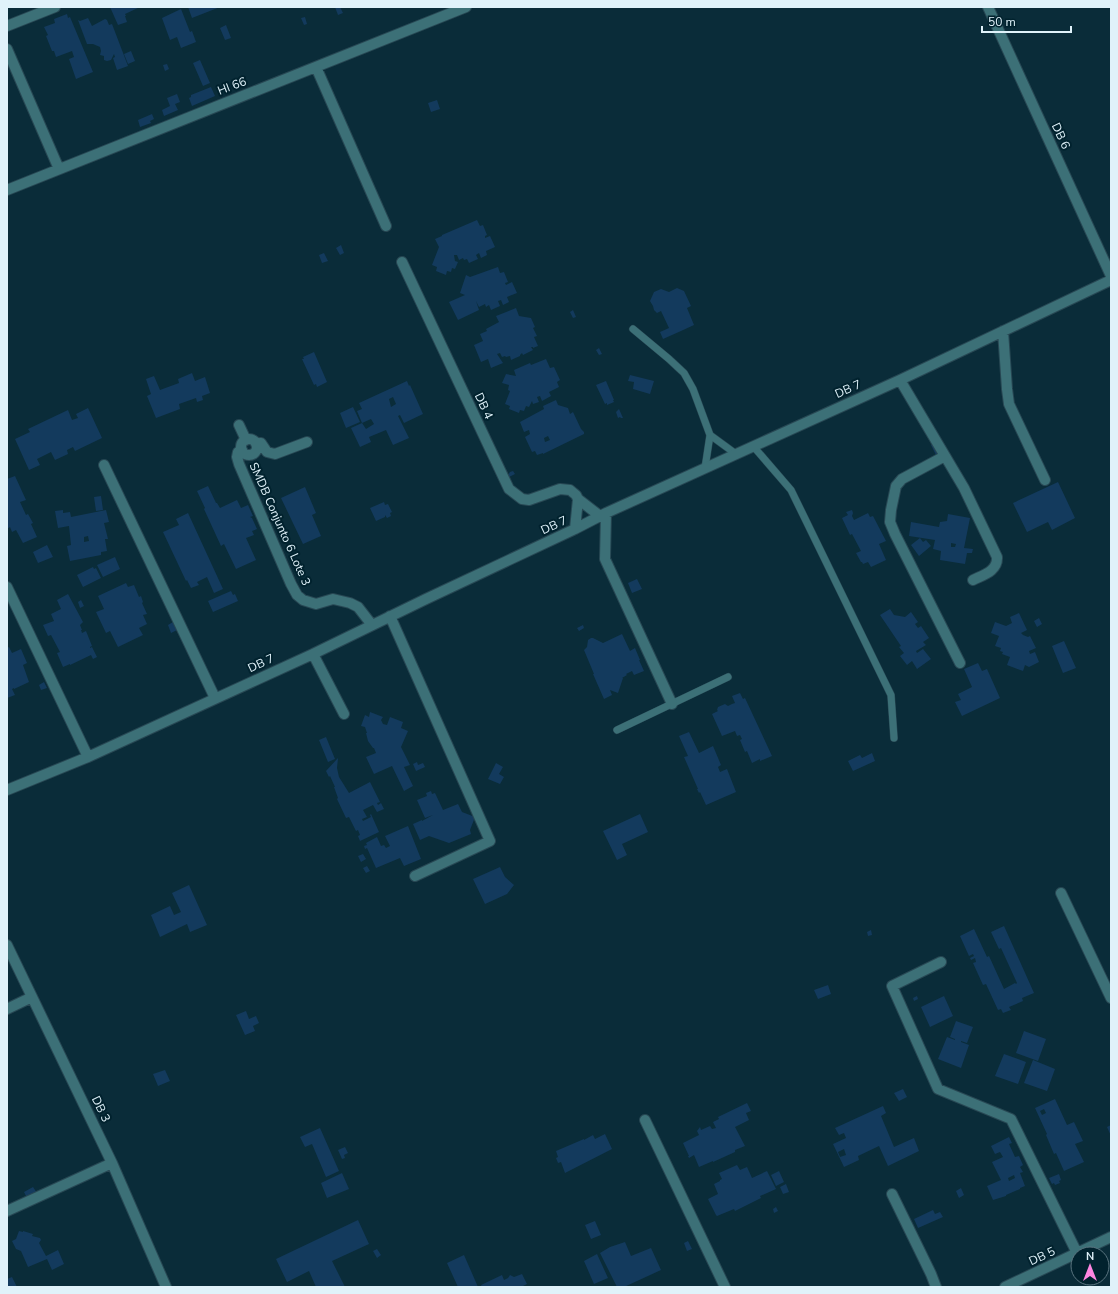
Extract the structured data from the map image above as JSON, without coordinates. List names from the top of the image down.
{
  "streets": {
    "street": [
      "HI 66",
      "DB 6",
      "DB 7",
      "DB 4",
      "SMDB Conjunto 6 Lote 3",
      "DB 3",
      "DB 5"
    ]
  },
  "crossings": [
    ["DB 7", "DB 4"],
    ["DB 7", "SMDB Conjunto 6 Lote 3"]
  ],
  "scale_bar": "50 m",
  "north": "top"
}
